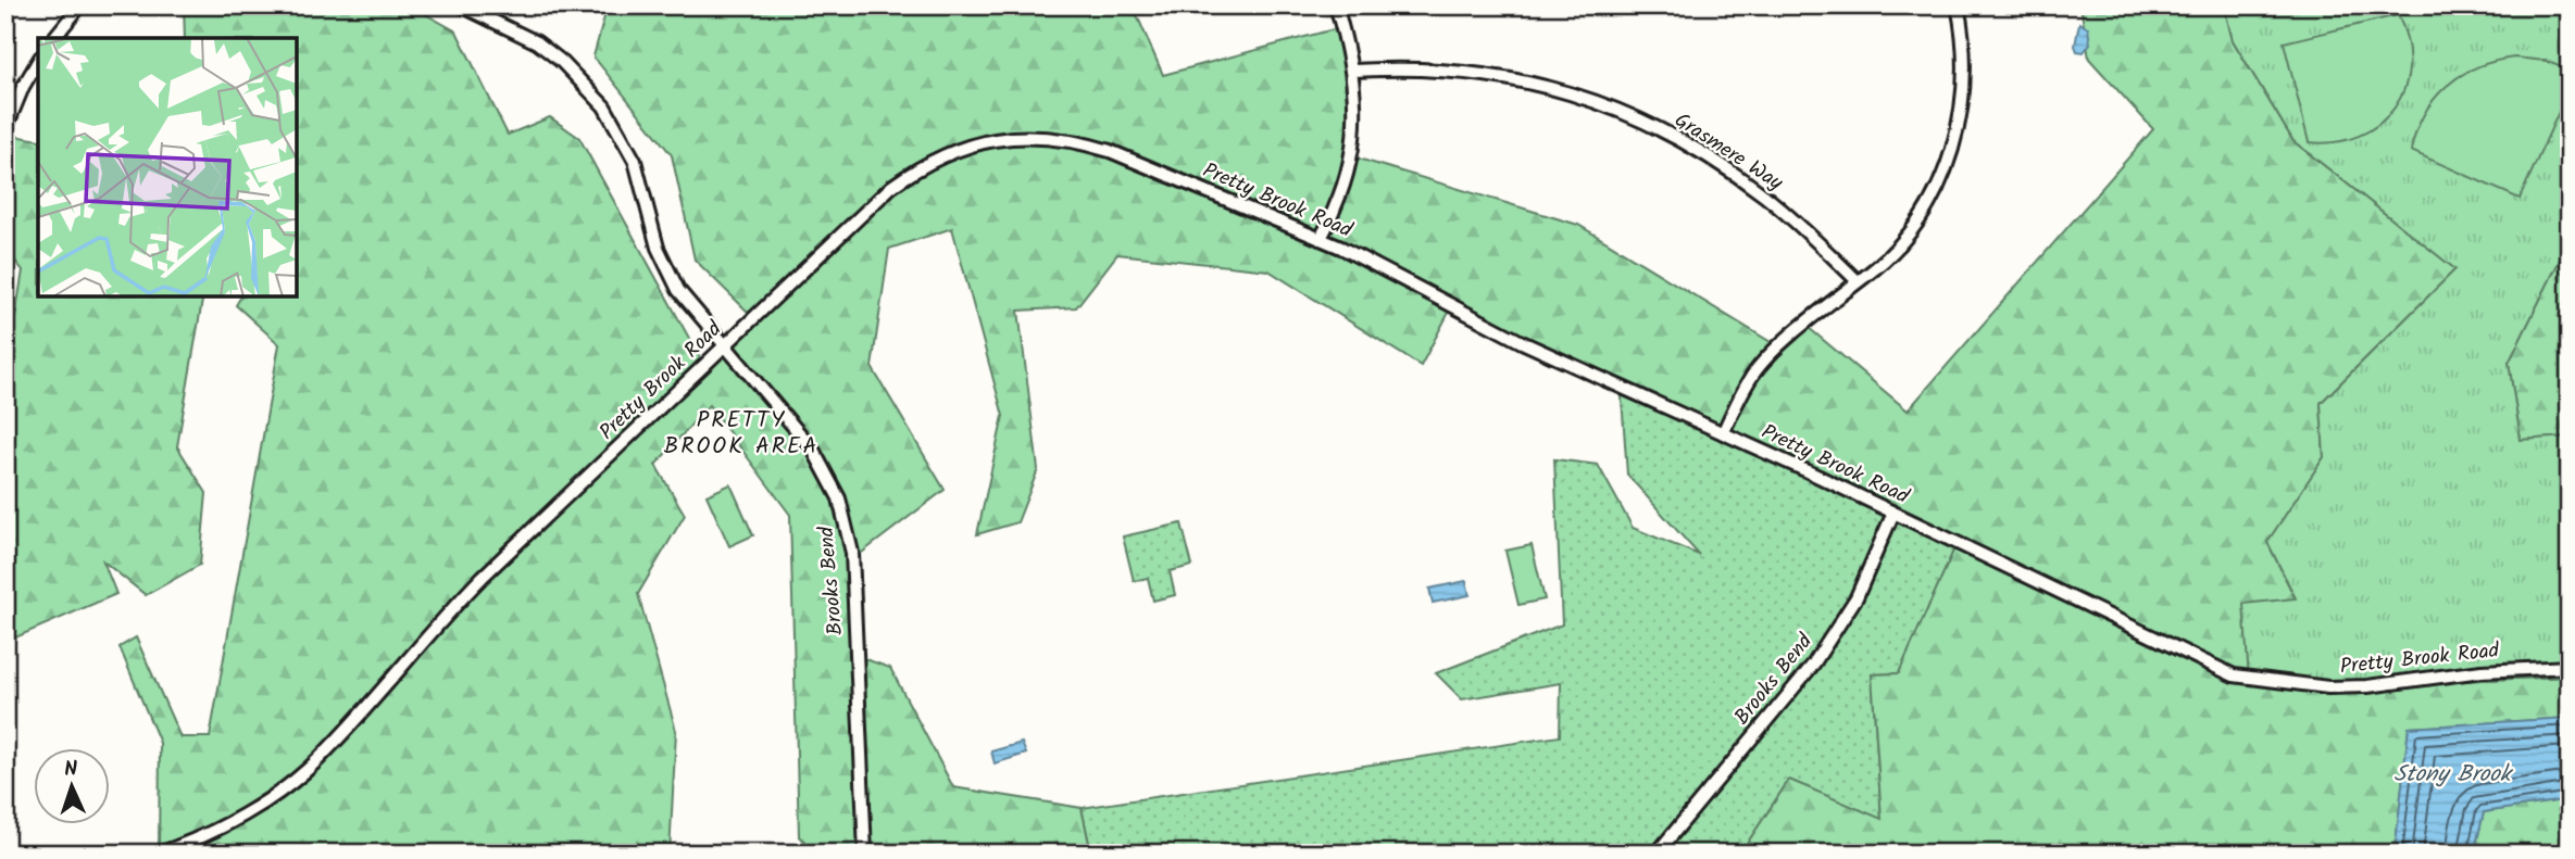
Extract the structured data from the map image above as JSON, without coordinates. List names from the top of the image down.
{
  "streets": {
    "street": ["Grasmere Way", "Pretty Brook Road", "Brooks Bend"]
  },
  "crossings": [
    ["Pretty Brook Road", "Brooks Bend"]
  ],
  "districts": ["PRETTY BROOK AREA"],
  "water": ["Stony Brook"],
  "north": "top"
}
